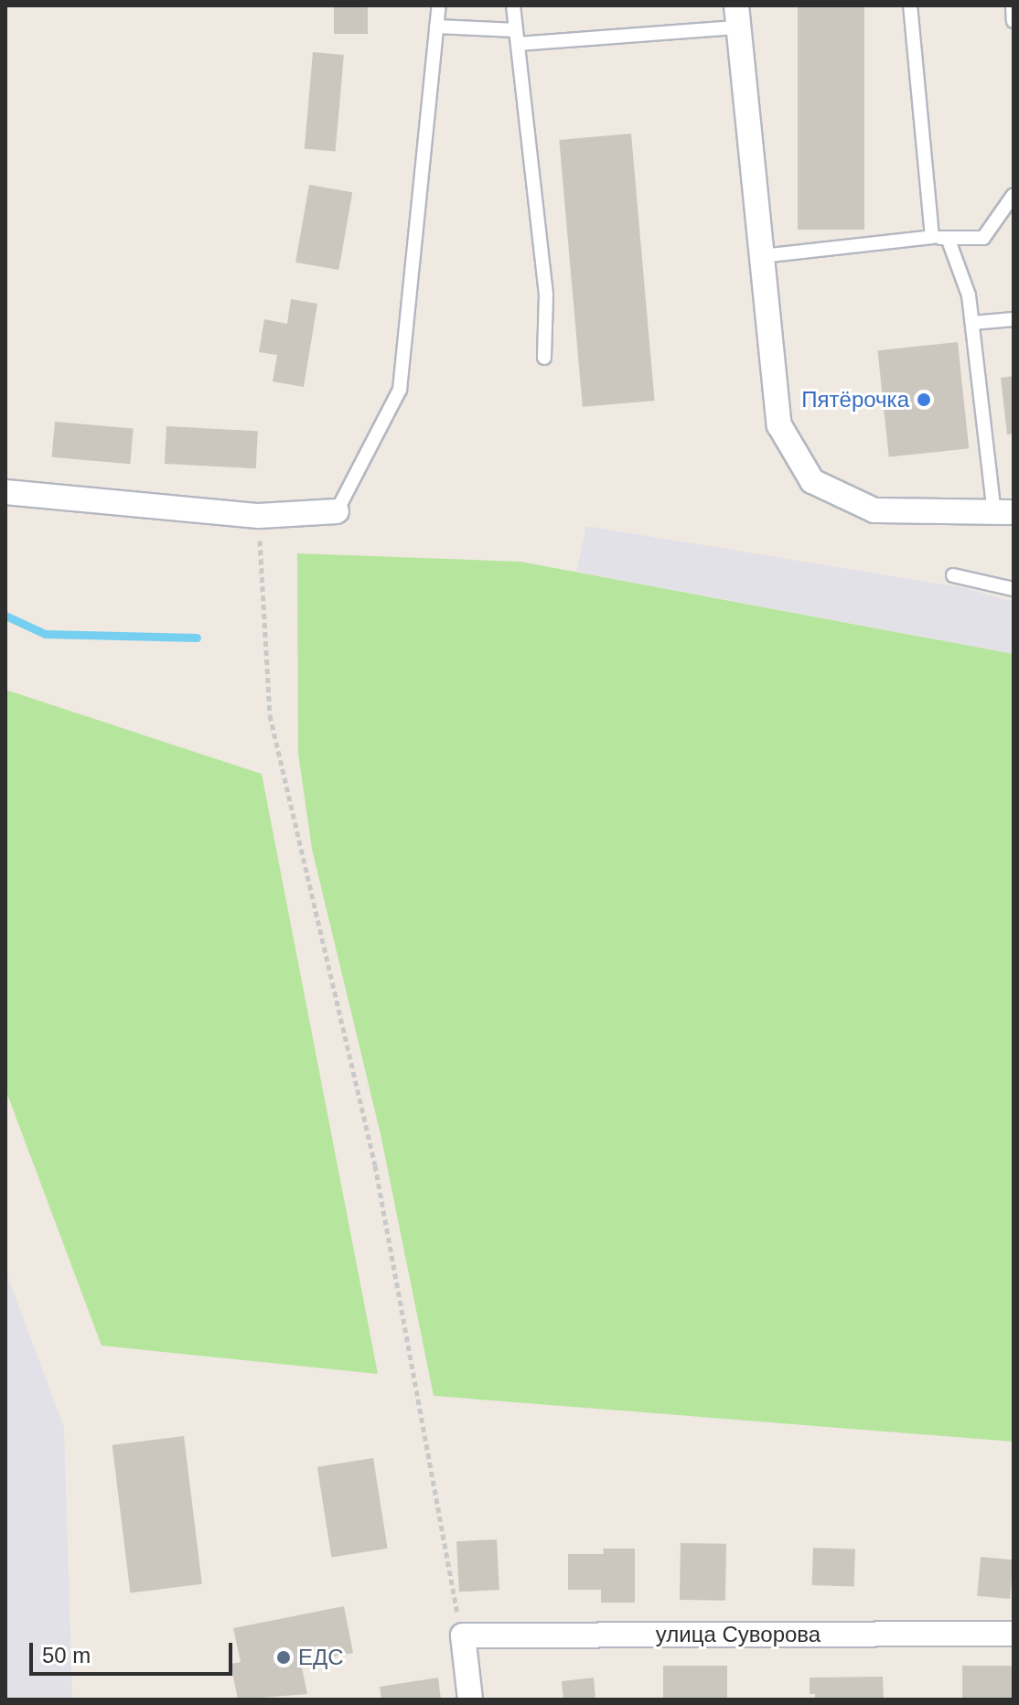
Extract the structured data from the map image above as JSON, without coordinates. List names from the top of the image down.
{
  "streets": {
    "street": ["улица Суворова"]
  },
  "places": ["Пятёрочка", "ЕДС"],
  "scale_bar": "50 m"
}
